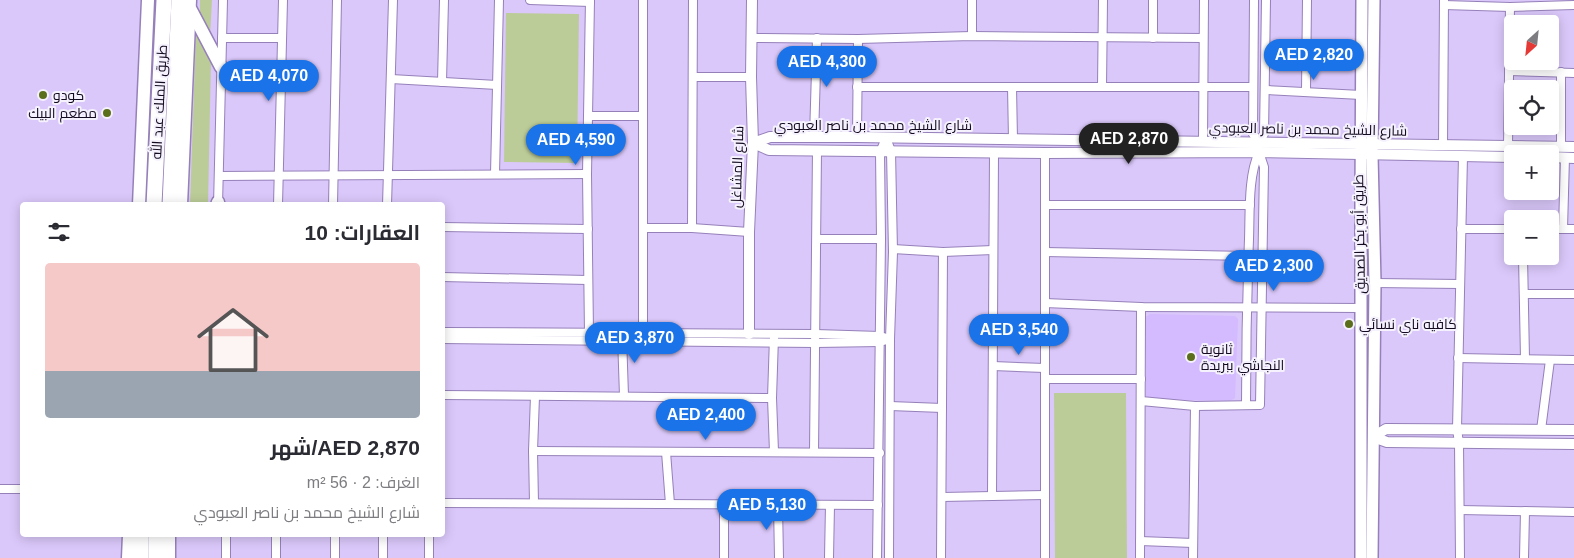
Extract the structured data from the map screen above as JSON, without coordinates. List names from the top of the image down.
{
  "streets": {
    "highway": ["طريق الملك عبد الله"],
    "main road": ["طريق أبو بكر الصديق"],
    "street": ["شارع الشيخ محمد بن ناصر العبودي", "شارع المشاغل"]
  },
  "crossings": [
    ["شارع الشيخ محمد بن ناصر العبودي", "شارع المشاغل"],
    ["شارع الشيخ محمد بن ناصر العبودي", "طريق أبو بكر الصديق"]
  ],
  "places": [
    "كودو",
    "مطعم البيك",
    "كافيه ناي نسائي",
    "ثانوية النجاشي ببريدة"
  ],
  "north": "bottom left",
  "page": {
    "map_buttons": ["+", "−"],
    "price": [
      "AED 2,820",
      "AED 4,300",
      "AED 4,070",
      "AED 2,870",
      "AED 4,590",
      "AED 2,300",
      "AED 3,540",
      "AED 3,870",
      "AED 2,400",
      "AED 5,130"
    ],
    "heading": "العقارات: 10",
    "list": [
      {
        "name": "AED 2,870/شهر",
        "note": "الغرف: 2 · 56 m² · شارع الشيخ محمد بن ناصر العبودي"
      }
    ]
  }
}
